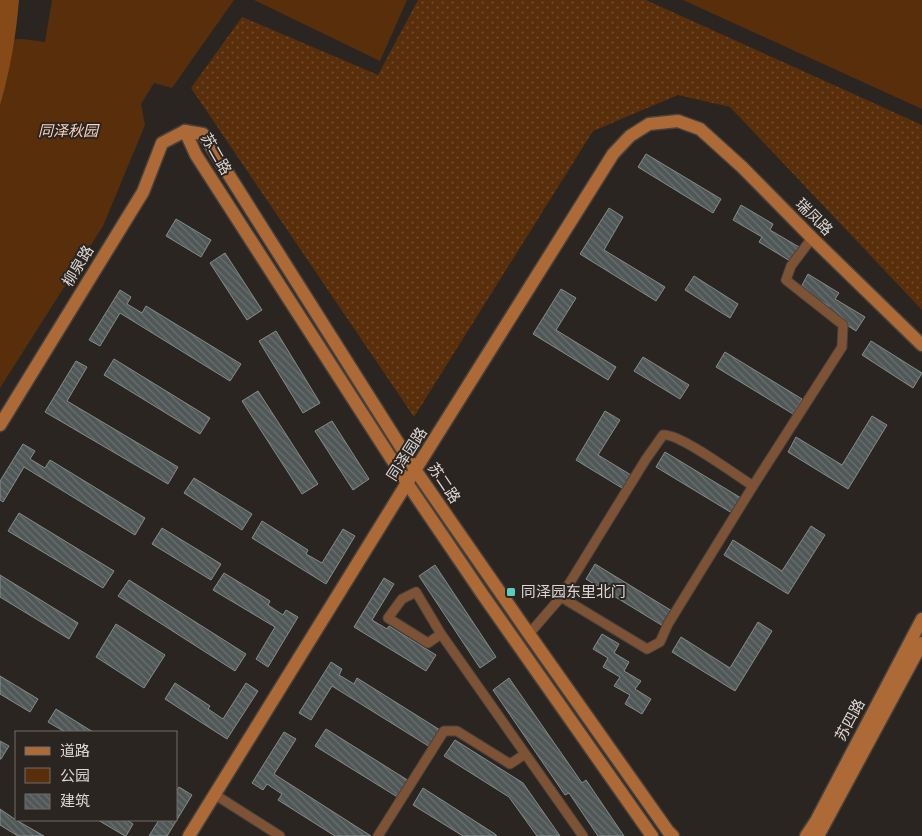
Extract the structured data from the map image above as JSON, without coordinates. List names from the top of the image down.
{
  "streets": {
    "street": [
      "苏二路",
      "瑞凤路",
      "柳泉路",
      "同泽园路",
      "苏四路"
    ]
  },
  "crossings": [
    ["苏二路", "柳泉路"],
    ["苏二路", "同泽园路"],
    ["瑞凤路", "同泽园路"]
  ],
  "parks": ["同泽秋园"],
  "places": {
    "transit": ["同泽园东里北门"]
  },
  "legend": ["道路", "公园", "建筑"]
}
